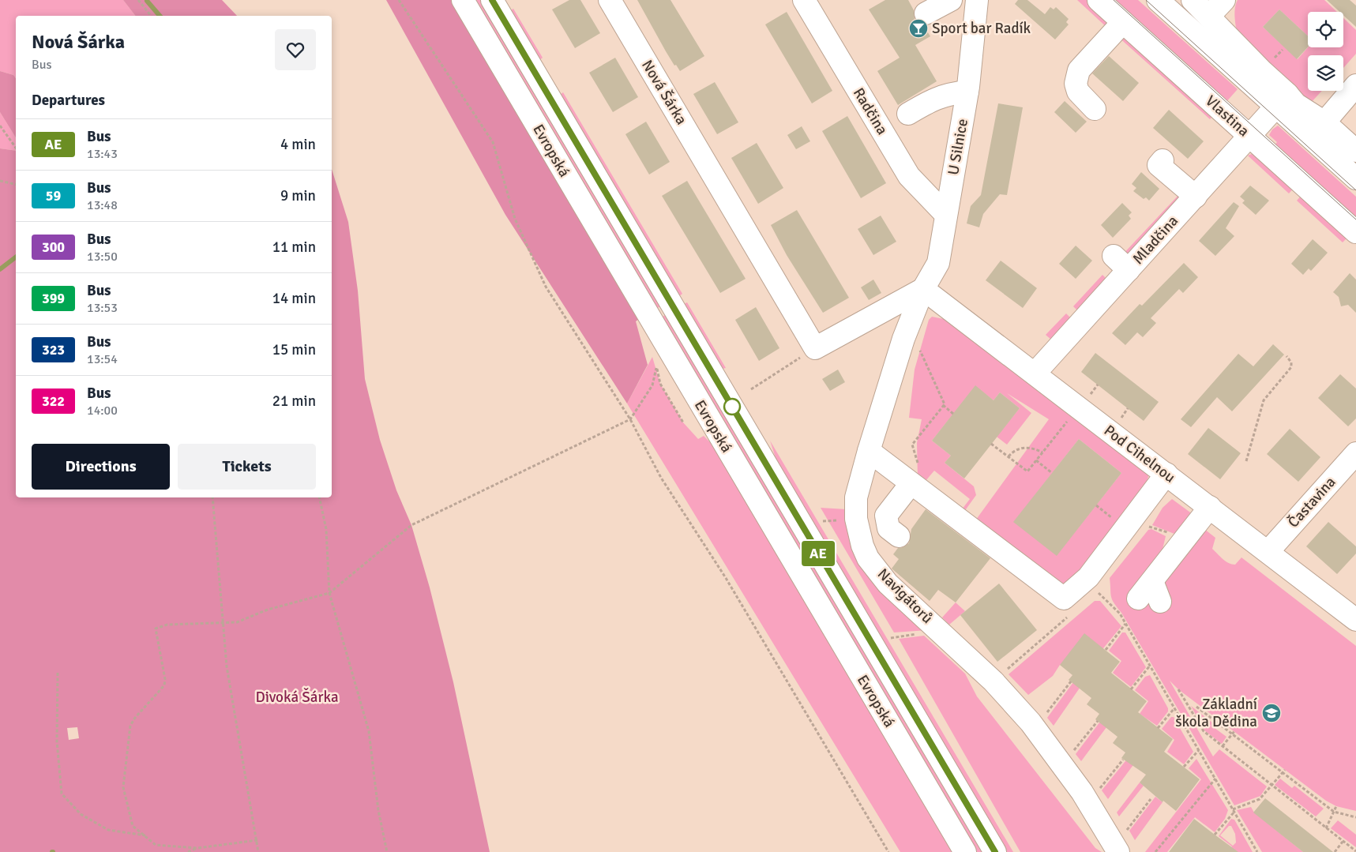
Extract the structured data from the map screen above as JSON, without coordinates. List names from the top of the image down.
{
  "streets": {
    "street": [
      "Nová Šárka",
      "Radčina",
      "Vlastina",
      "U Silnice",
      "Evropská",
      "Mladčina",
      "Pod Cihelnou",
      "Častavina",
      "Navigátorů"
    ]
  },
  "crossings": [
    ["Radčina", "U Silnice"],
    ["Vlastina", "Mladčina"],
    ["U Silnice", "Pod Cihelnou"],
    ["U Silnice", "Navigátorů"],
    ["Mladčina", "Pod Cihelnou"],
    ["Pod Cihelnou", "Častavina"],
    ["Pod Cihelnou", "Navigátorů"]
  ],
  "parks": ["Divoká Šárka"],
  "places": {
    "bar": ["Sport bar Radík"],
    "school or university": ["Základní škola Dědina"]
  },
  "lines": ["bus line AE"],
  "page": {
    "on_map": "AE",
    "heading": [
      ["Nová Šárka", "Bus"],
      "Departures"
    ],
    "list": [
      {
        "mark": "AE",
        "name": "Bus",
        "note": "13:43",
        "value": "4 min"
      },
      {
        "mark": "59",
        "name": "Bus",
        "note": "13:48",
        "value": "9 min"
      },
      {
        "mark": "300",
        "name": "Bus",
        "note": "13:50",
        "value": "11 min"
      },
      {
        "mark": "399",
        "name": "Bus",
        "note": "13:53",
        "value": "14 min"
      },
      {
        "mark": "323",
        "name": "Bus",
        "note": "13:54",
        "value": "15 min"
      },
      {
        "mark": "322",
        "name": "Bus",
        "note": "14:00",
        "value": "21 min"
      }
    ],
    "buttons": ["Directions", "Tickets"]
  }
}
